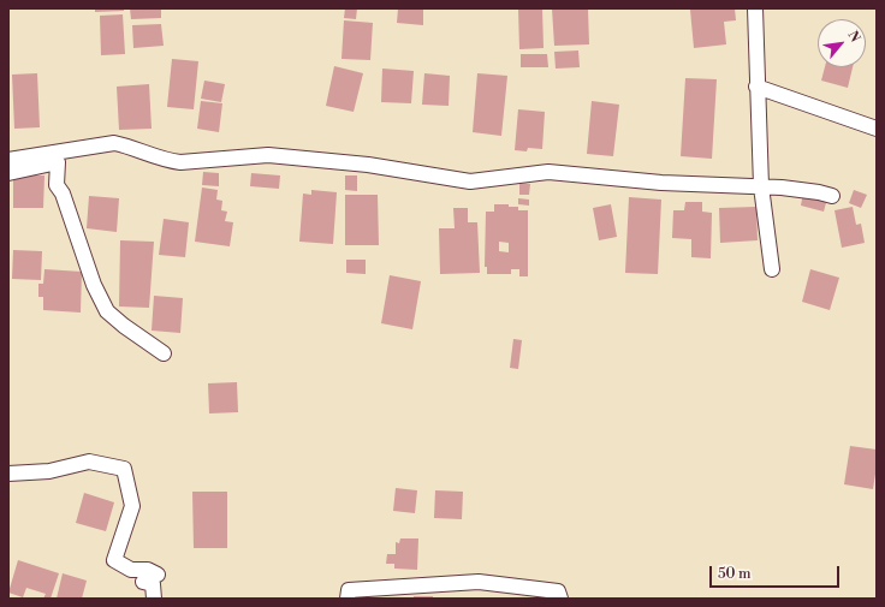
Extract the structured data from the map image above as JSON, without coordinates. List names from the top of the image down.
{
  "scale_bar": "50 m",
  "north": "top right"
}
